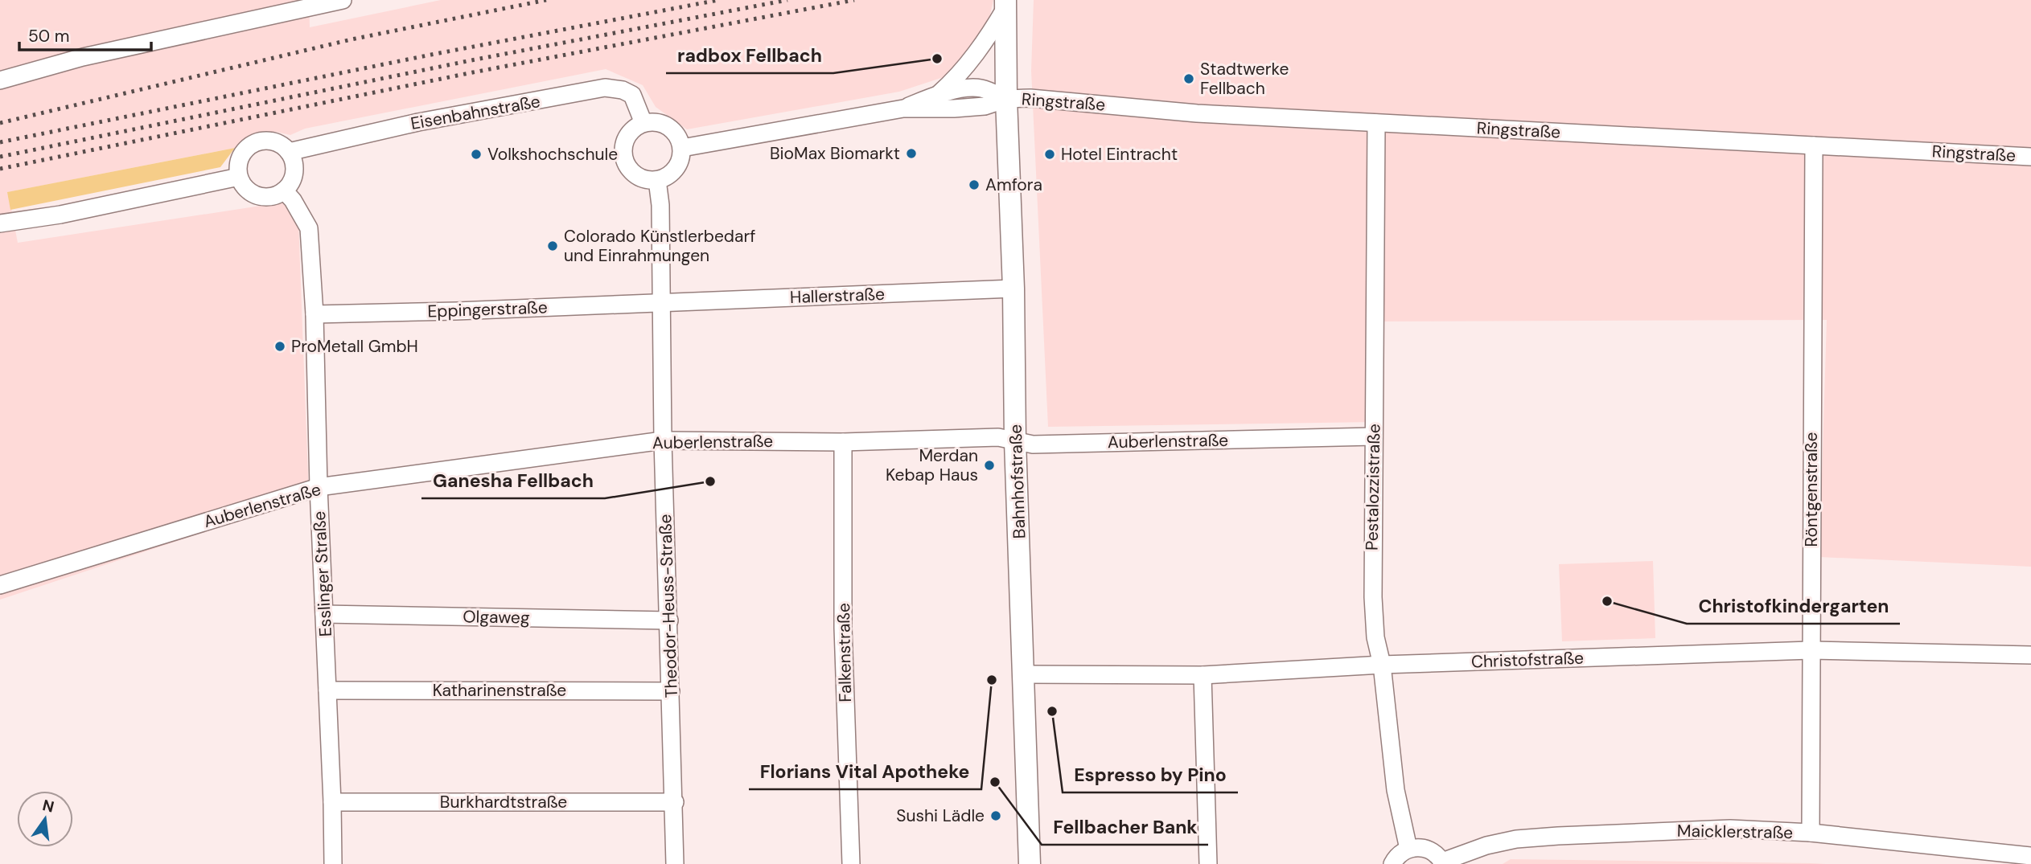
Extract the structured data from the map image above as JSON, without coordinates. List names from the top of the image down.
{
  "streets": {
    "street": [
      "Ringstraße",
      "Eisenbahnstraße",
      "Hallerstraße",
      "Eppingerstraße",
      "Auberlenstraße",
      "Bahnhofstraße",
      "Pestalozzistraße",
      "Röntgenstraße",
      "Esslinger Straße",
      "Theodor-Heuss-Straße",
      "Olgaweg",
      "Falkenstraße",
      "Christofstraße",
      "Katharinenstraße",
      "Burkhardtstraße",
      "Maicklerstraße"
    ]
  },
  "crossings": [
    ["Ringstraße", "Bahnhofstraße"],
    ["Ringstraße", "Pestalozzistraße"],
    ["Ringstraße", "Röntgenstraße"],
    ["Eisenbahnstraße", "Esslinger Straße"],
    ["Eisenbahnstraße", "Theodor-Heuss-Straße"],
    ["Hallerstraße", "Eppingerstraße"],
    ["Hallerstraße", "Bahnhofstraße"],
    ["Hallerstraße", "Theodor-Heuss-Straße"],
    ["Eppingerstraße", "Esslinger Straße"],
    ["Eppingerstraße", "Theodor-Heuss-Straße"],
    ["Auberlenstraße", "Bahnhofstraße"],
    ["Auberlenstraße", "Pestalozzistraße"],
    ["Auberlenstraße", "Esslinger Straße"],
    ["Auberlenstraße", "Theodor-Heuss-Straße"],
    ["Auberlenstraße", "Falkenstraße"],
    ["Bahnhofstraße", "Christofstraße"],
    ["Pestalozzistraße", "Christofstraße"],
    ["Pestalozzistraße", "Maicklerstraße"],
    ["Röntgenstraße", "Christofstraße"],
    ["Röntgenstraße", "Maicklerstraße"],
    ["Esslinger Straße", "Olgaweg"],
    ["Esslinger Straße", "Katharinenstraße"],
    ["Esslinger Straße", "Burkhardtstraße"],
    ["Theodor-Heuss-Straße", "Olgaweg"],
    ["Theodor-Heuss-Straße", "Katharinenstraße"],
    ["Theodor-Heuss-Straße", "Burkhardtstraße"]
  ],
  "places": [
    "radbox Fellbach",
    "Stadtwerke Fellbach",
    "BioMax Biomarkt",
    "Volkshochschule",
    "Hotel Eintracht",
    "Amfora",
    "Colorado Künstlerbedarf und Einrahmungen",
    "ProMetall GmbH",
    "Merdan Kebap Haus",
    "Ganesha Fellbach",
    "Christofkindergarten",
    "Florians Vital Apotheke",
    "Espresso by Pino",
    "Fellbacher Bank",
    "Sushi Lädle"
  ],
  "scale_bar": "50 m",
  "north": "top"
}
